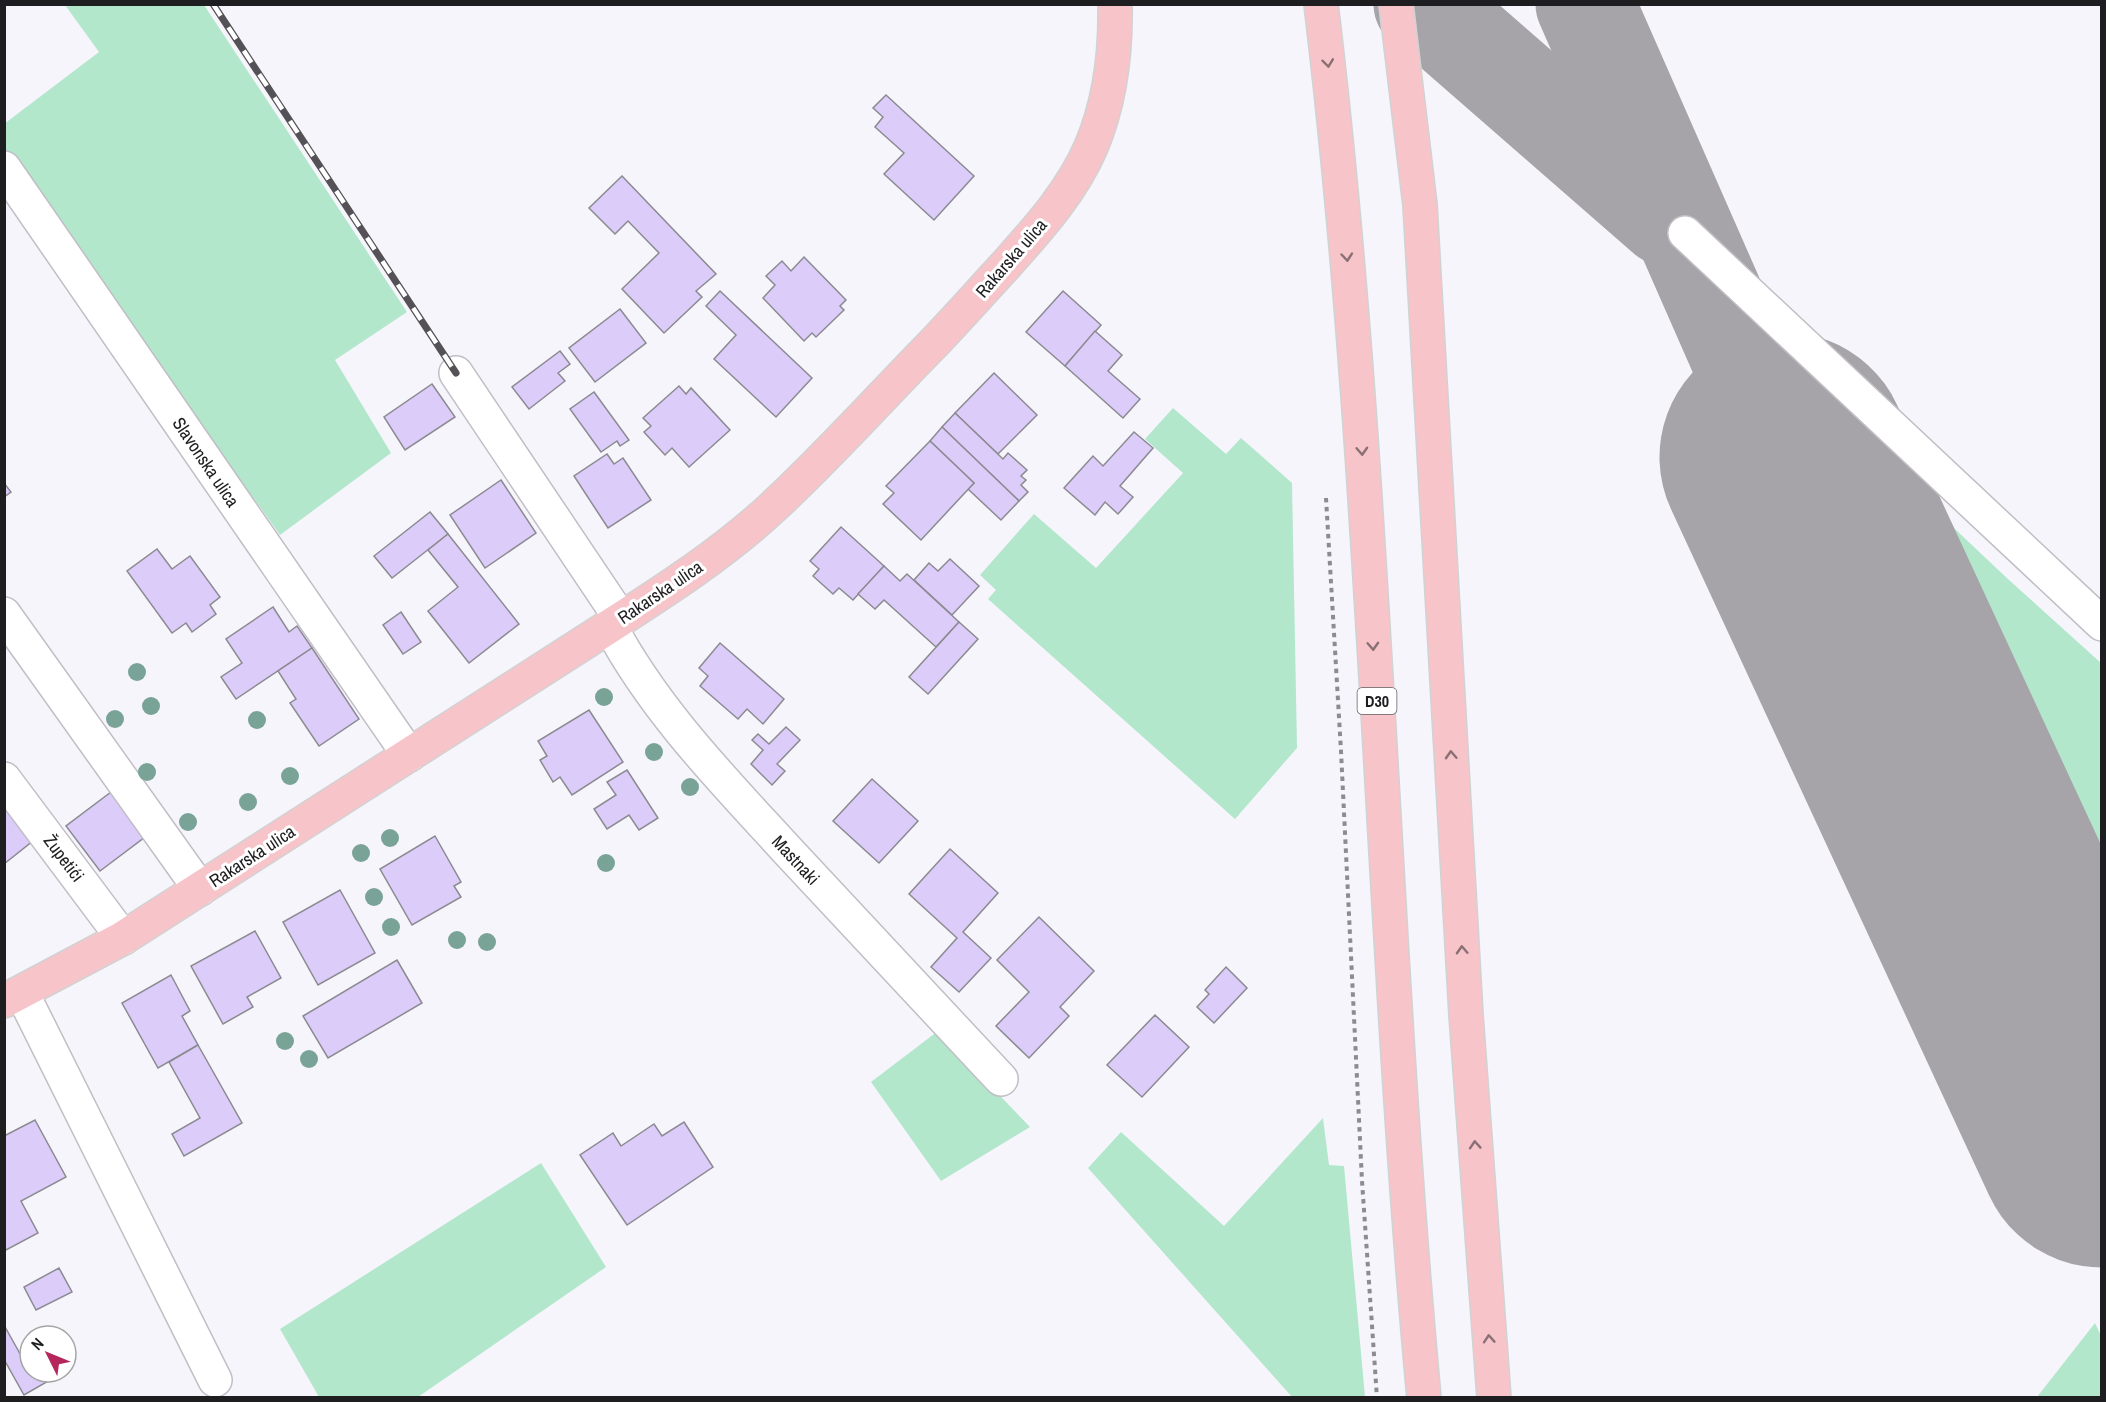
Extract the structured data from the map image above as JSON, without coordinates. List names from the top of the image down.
{
  "streets": {
    "main road": ["Rakarska ulica", "D30"],
    "street": ["Slavonska ulica", "Župetići", "Mastnaki"]
  },
  "crossings": [
    ["Rakarska ulica", "Slavonska ulica"],
    ["Rakarska ulica", "Župetići"],
    ["Rakarska ulica", "Mastnaki"]
  ],
  "north": "top left"
}
